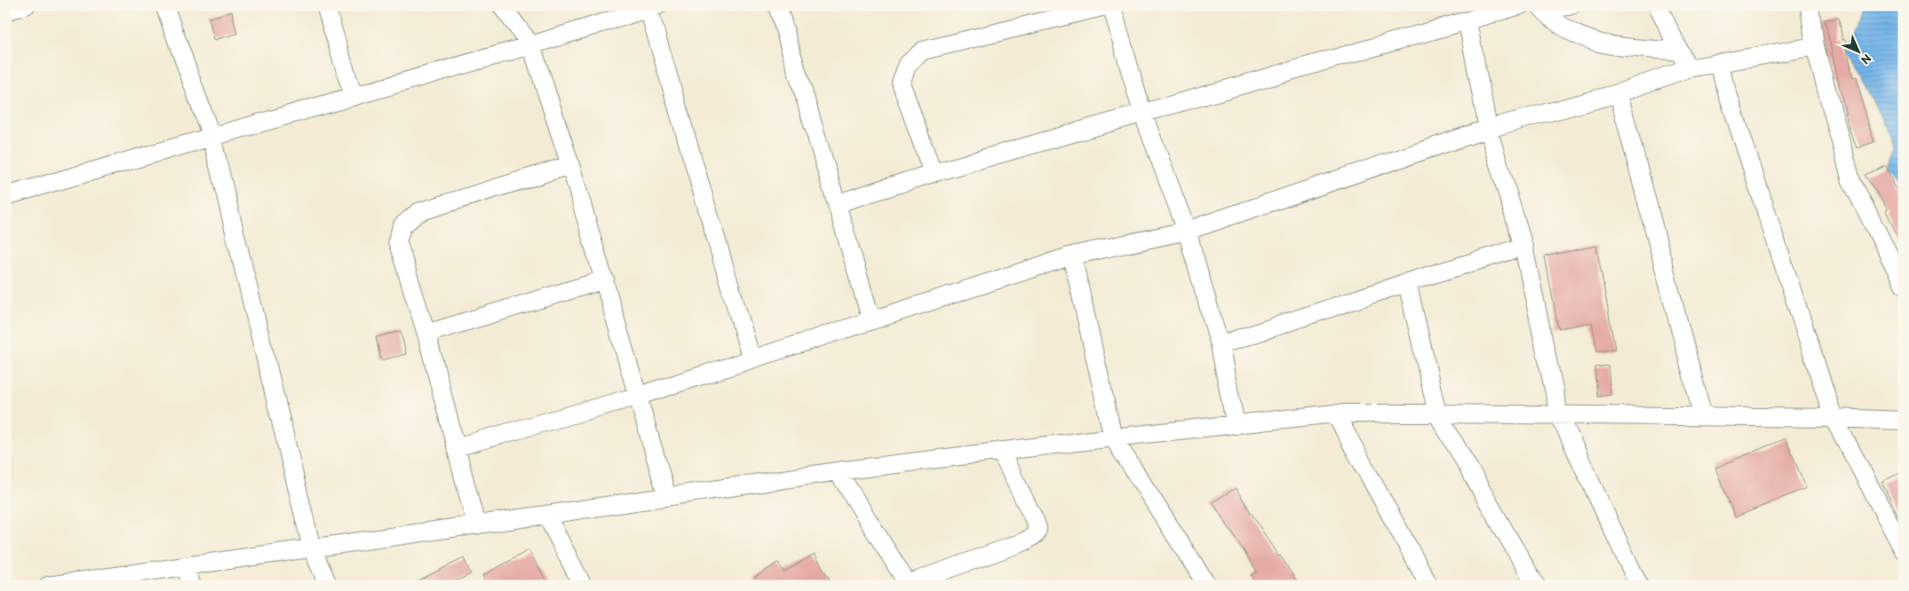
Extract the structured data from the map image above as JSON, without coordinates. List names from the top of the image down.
{
  "north": "bottom right"
}
